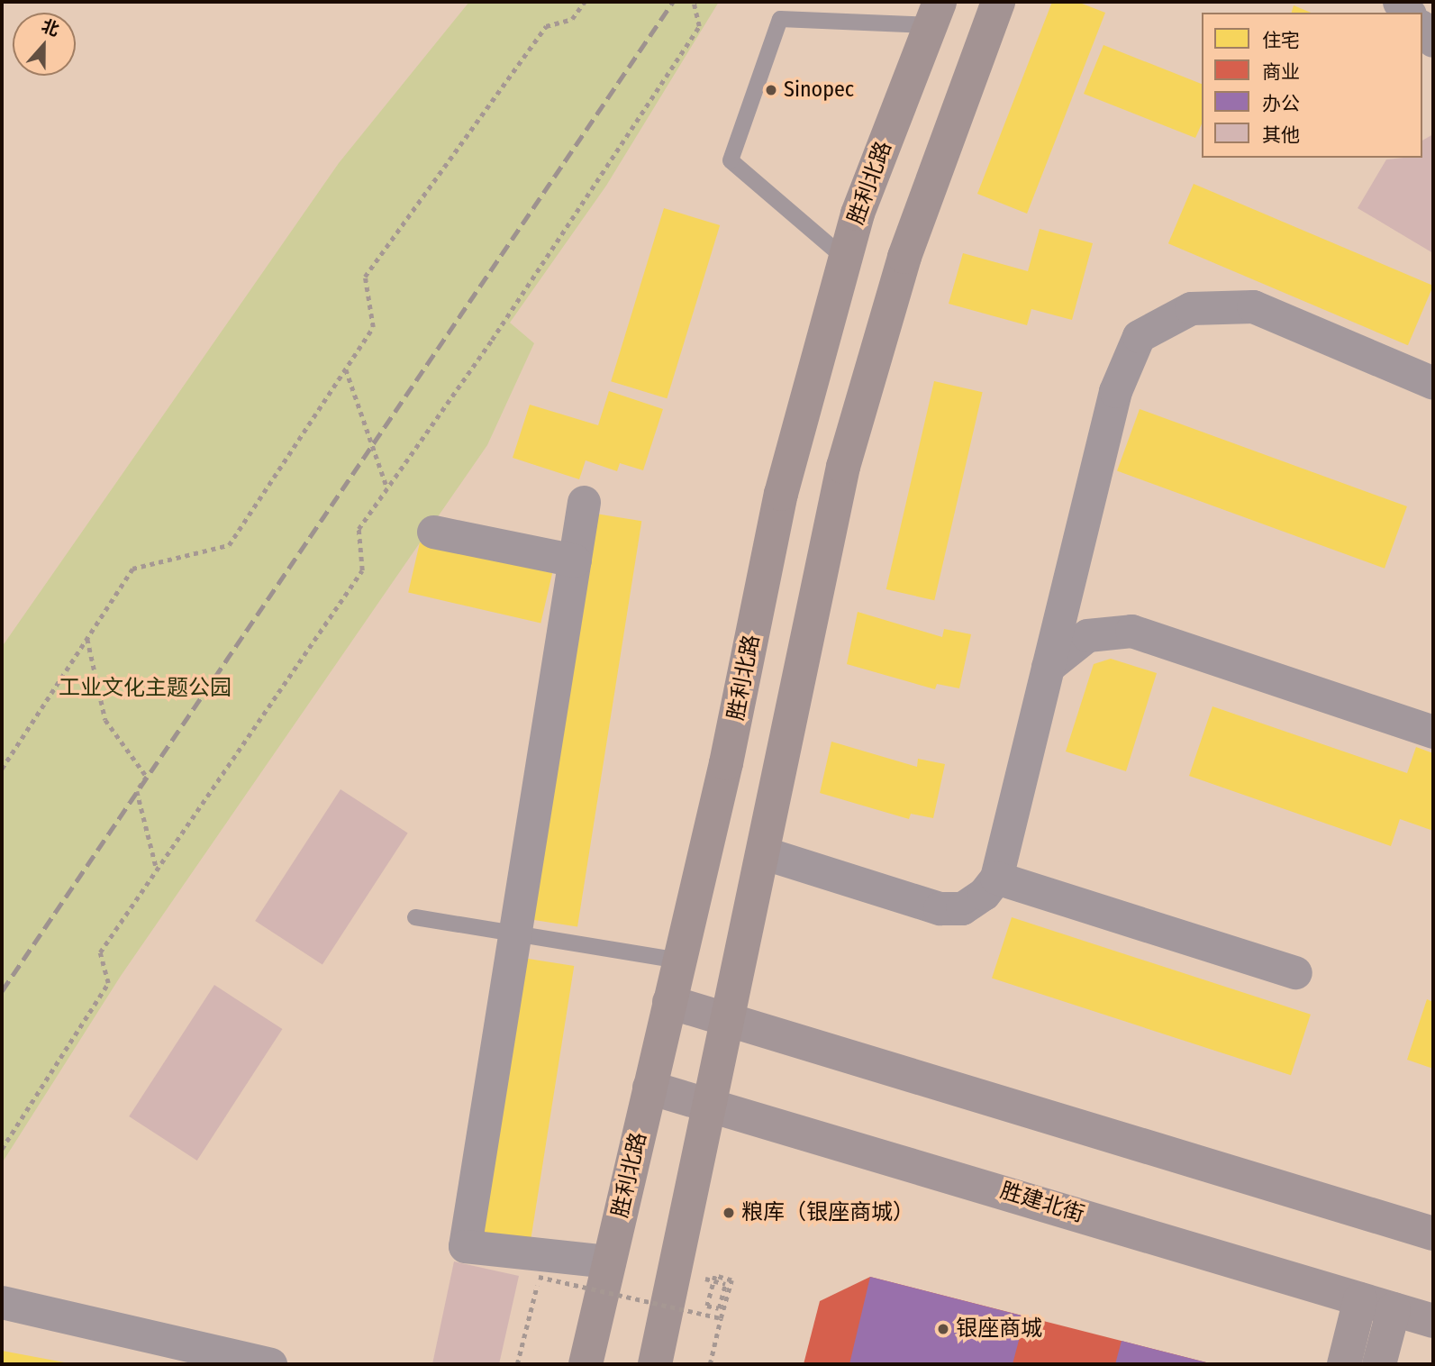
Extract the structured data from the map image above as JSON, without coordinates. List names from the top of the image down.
{
  "streets": {
    "highway": ["胜利北路"],
    "main road": ["胜建北街"]
  },
  "crossings": [
    ["胜利北路", "胜建北街"]
  ],
  "parks": ["工业文化主题公园"],
  "places": ["Sinopec", "粮库（银座商城）", "银座商城"],
  "legend": [
    "住宅",
    "商业",
    "办公",
    "其他"
  ],
  "north": "top"
}
